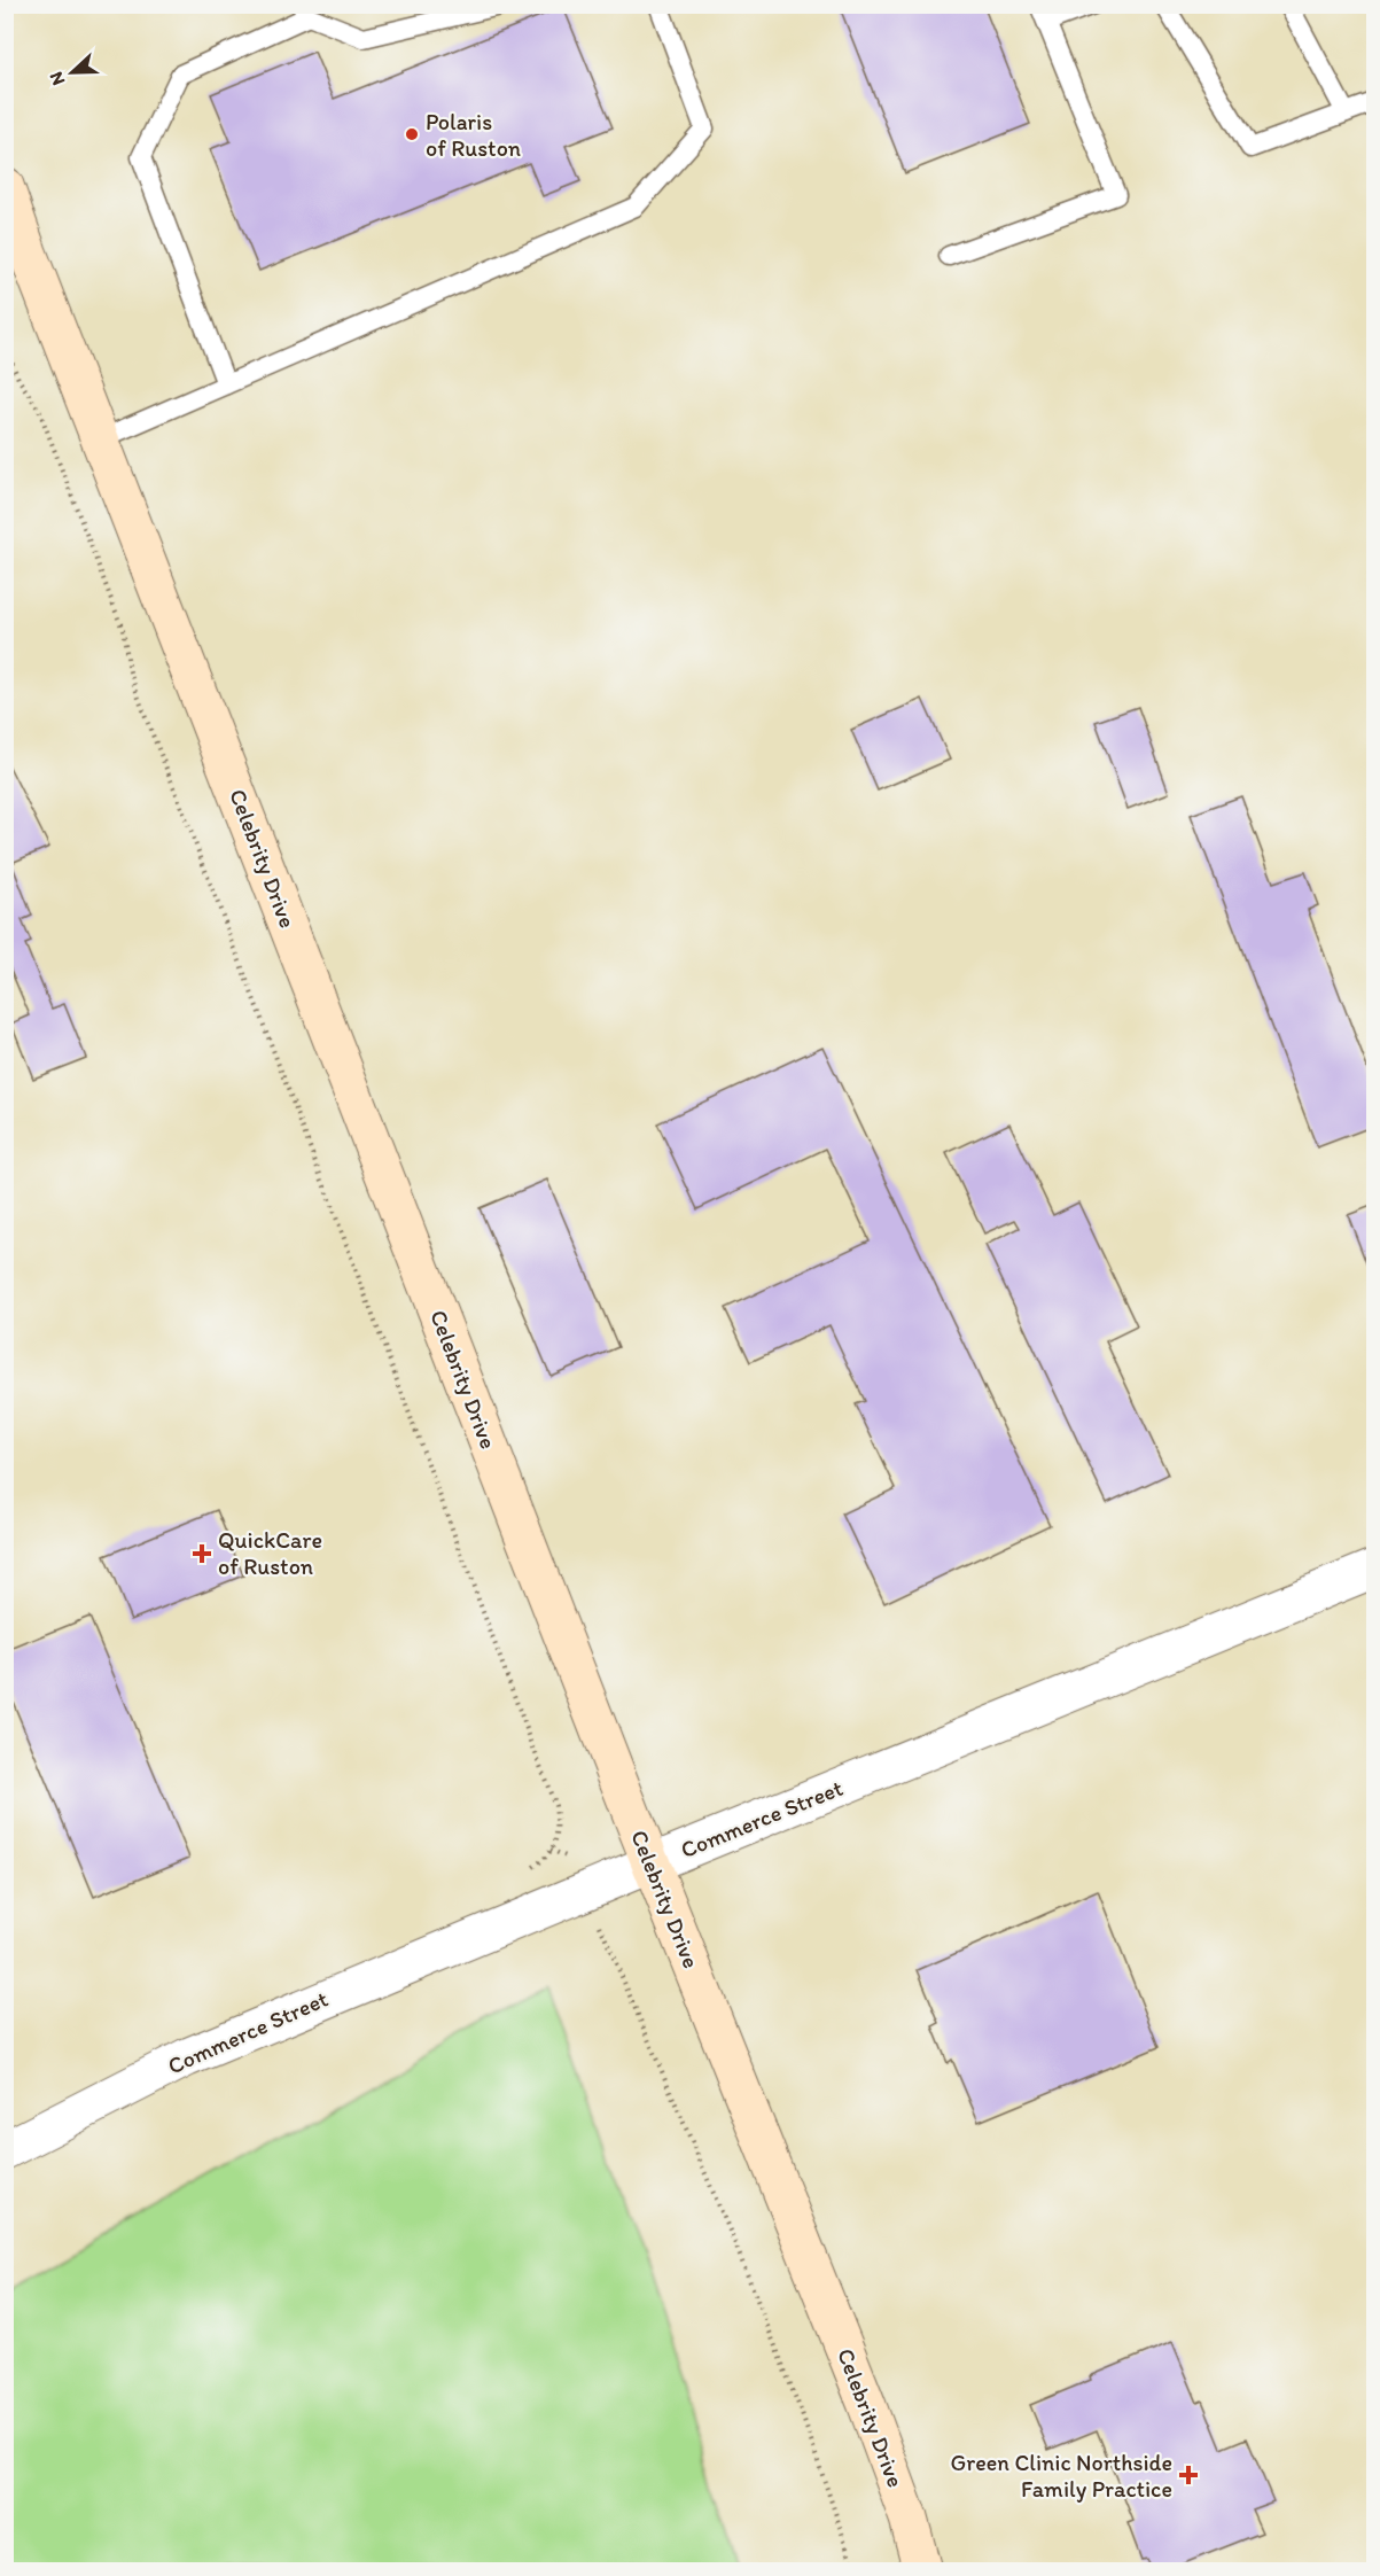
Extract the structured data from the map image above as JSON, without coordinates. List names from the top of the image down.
{
  "streets": {
    "street": ["Celebrity Drive", "Commerce Street"]
  },
  "crossings": [
    ["Celebrity Drive", "Commerce Street"]
  ],
  "places": {
    "other": ["Polaris of Ruston"],
    "health": ["QuickCare of Ruston", "Green Clinic Northside Family Practice"]
  },
  "north": "left"
}
